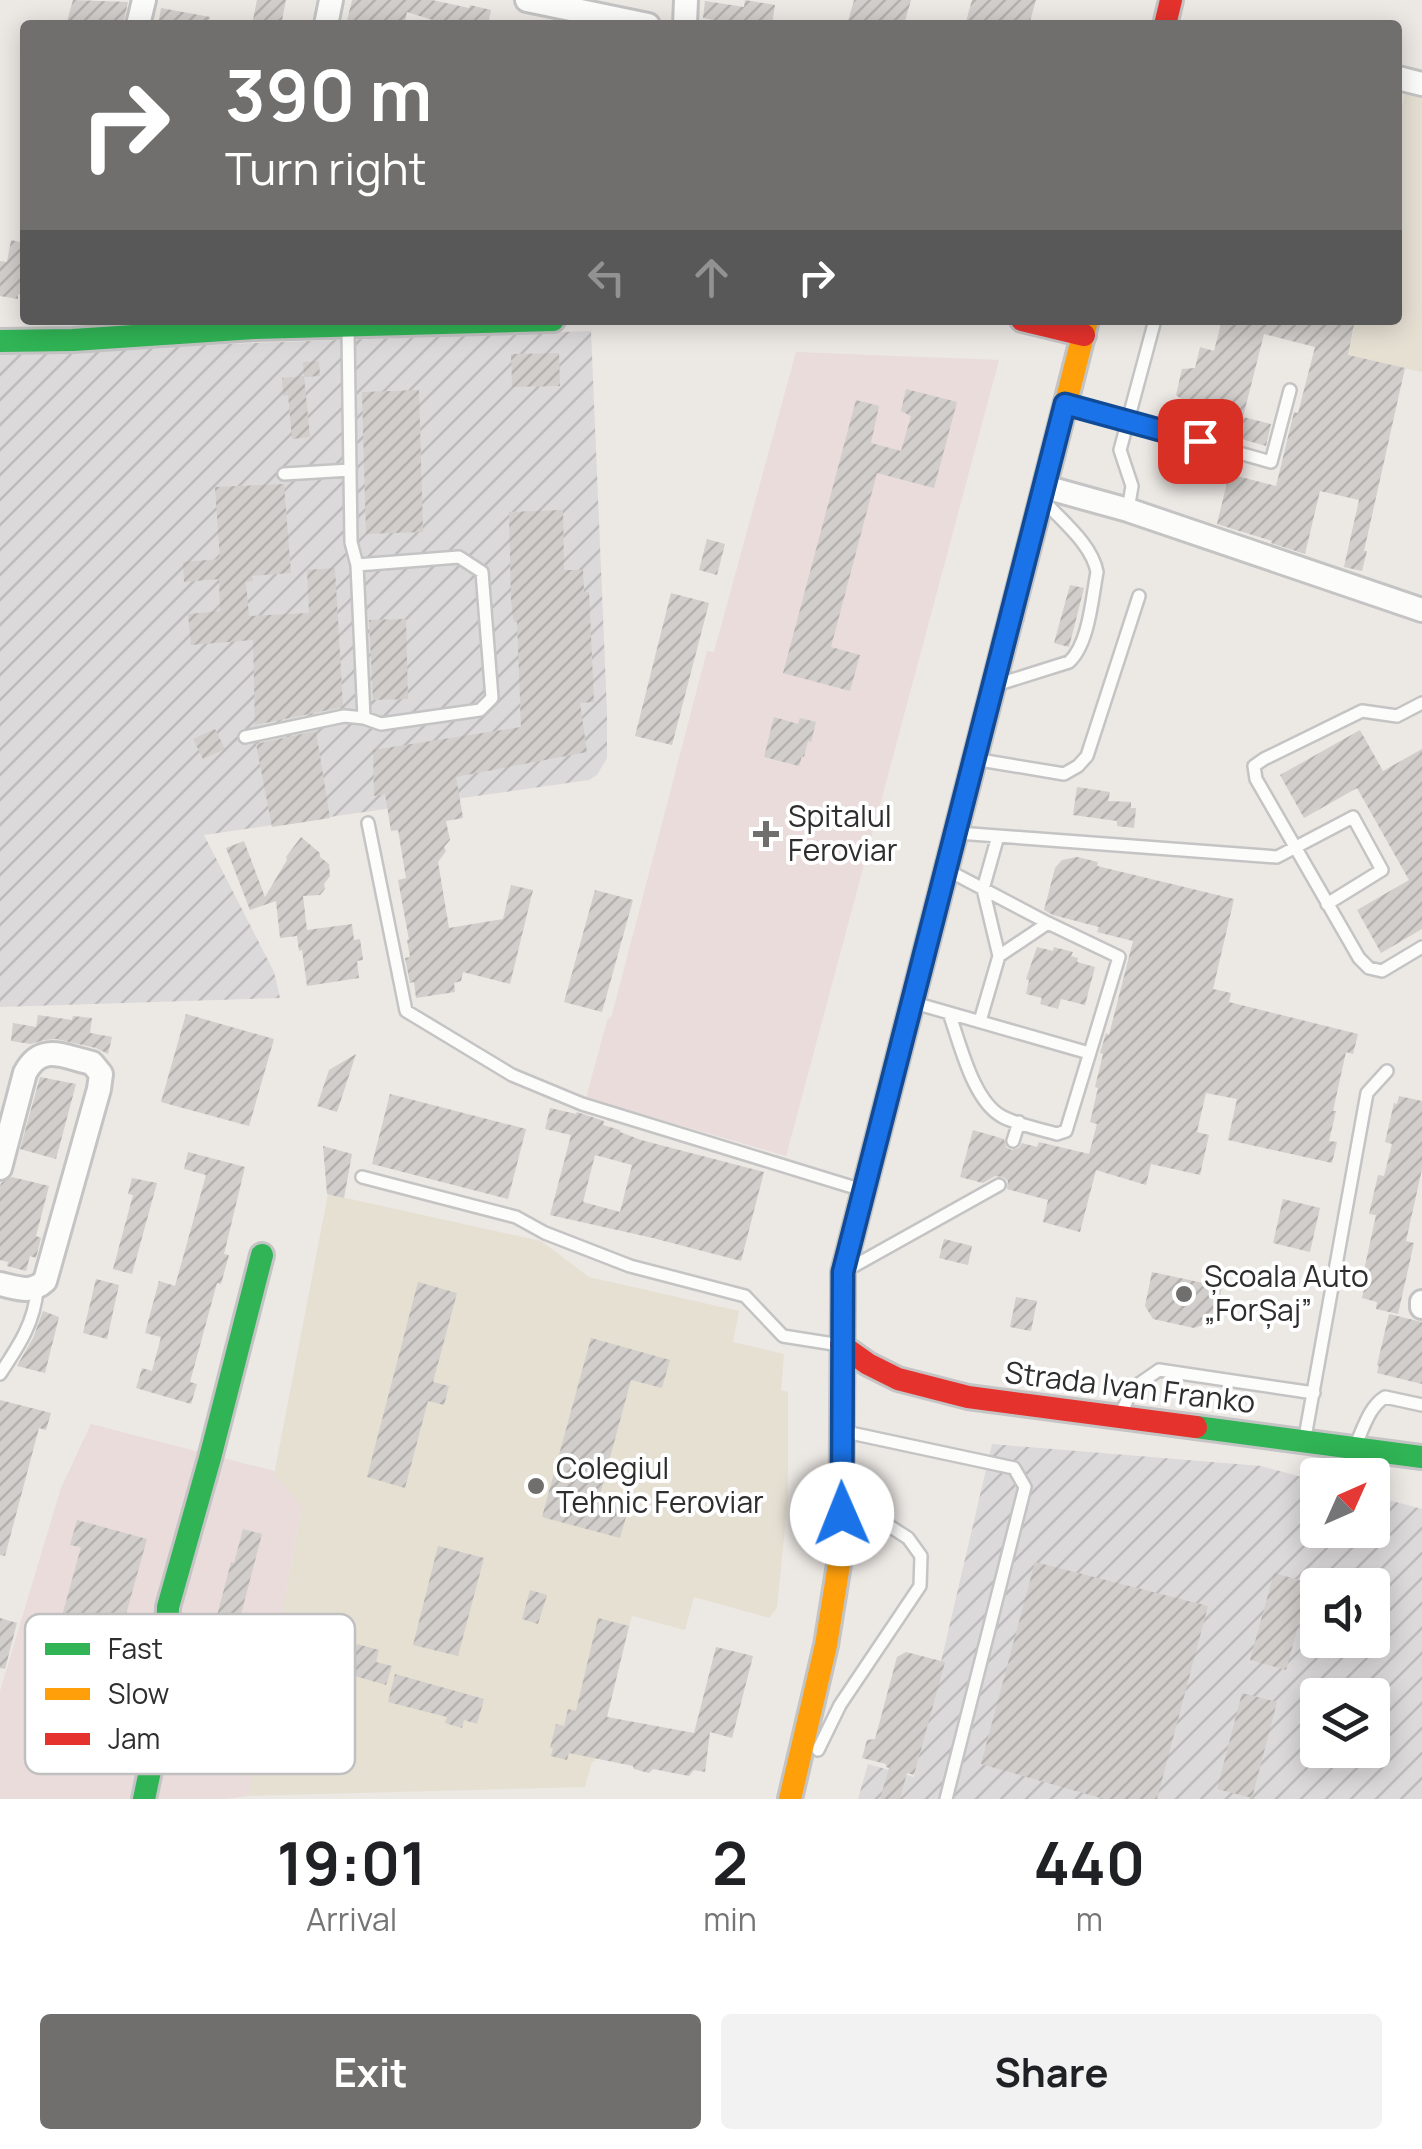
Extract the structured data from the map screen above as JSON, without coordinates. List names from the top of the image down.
{
  "streets": {
    "main road": ["Strada Ivan Franko"]
  },
  "places": {
    "health": ["Spitalul Feroviar"],
    "other": ["Școala Auto „ForȘaj”", "Colegiul Tehnic Feroviar"]
  },
  "legend": ["Fast", "Slow", "Jam"],
  "north": "top right",
  "page": {
    "turn": ["390 m", "Turn right"],
    "eta": [
      "19:01",
      "Arrival",
      "2",
      "min",
      "440",
      "m"
    ],
    "buttons": ["Exit", "Share"]
  }
}
